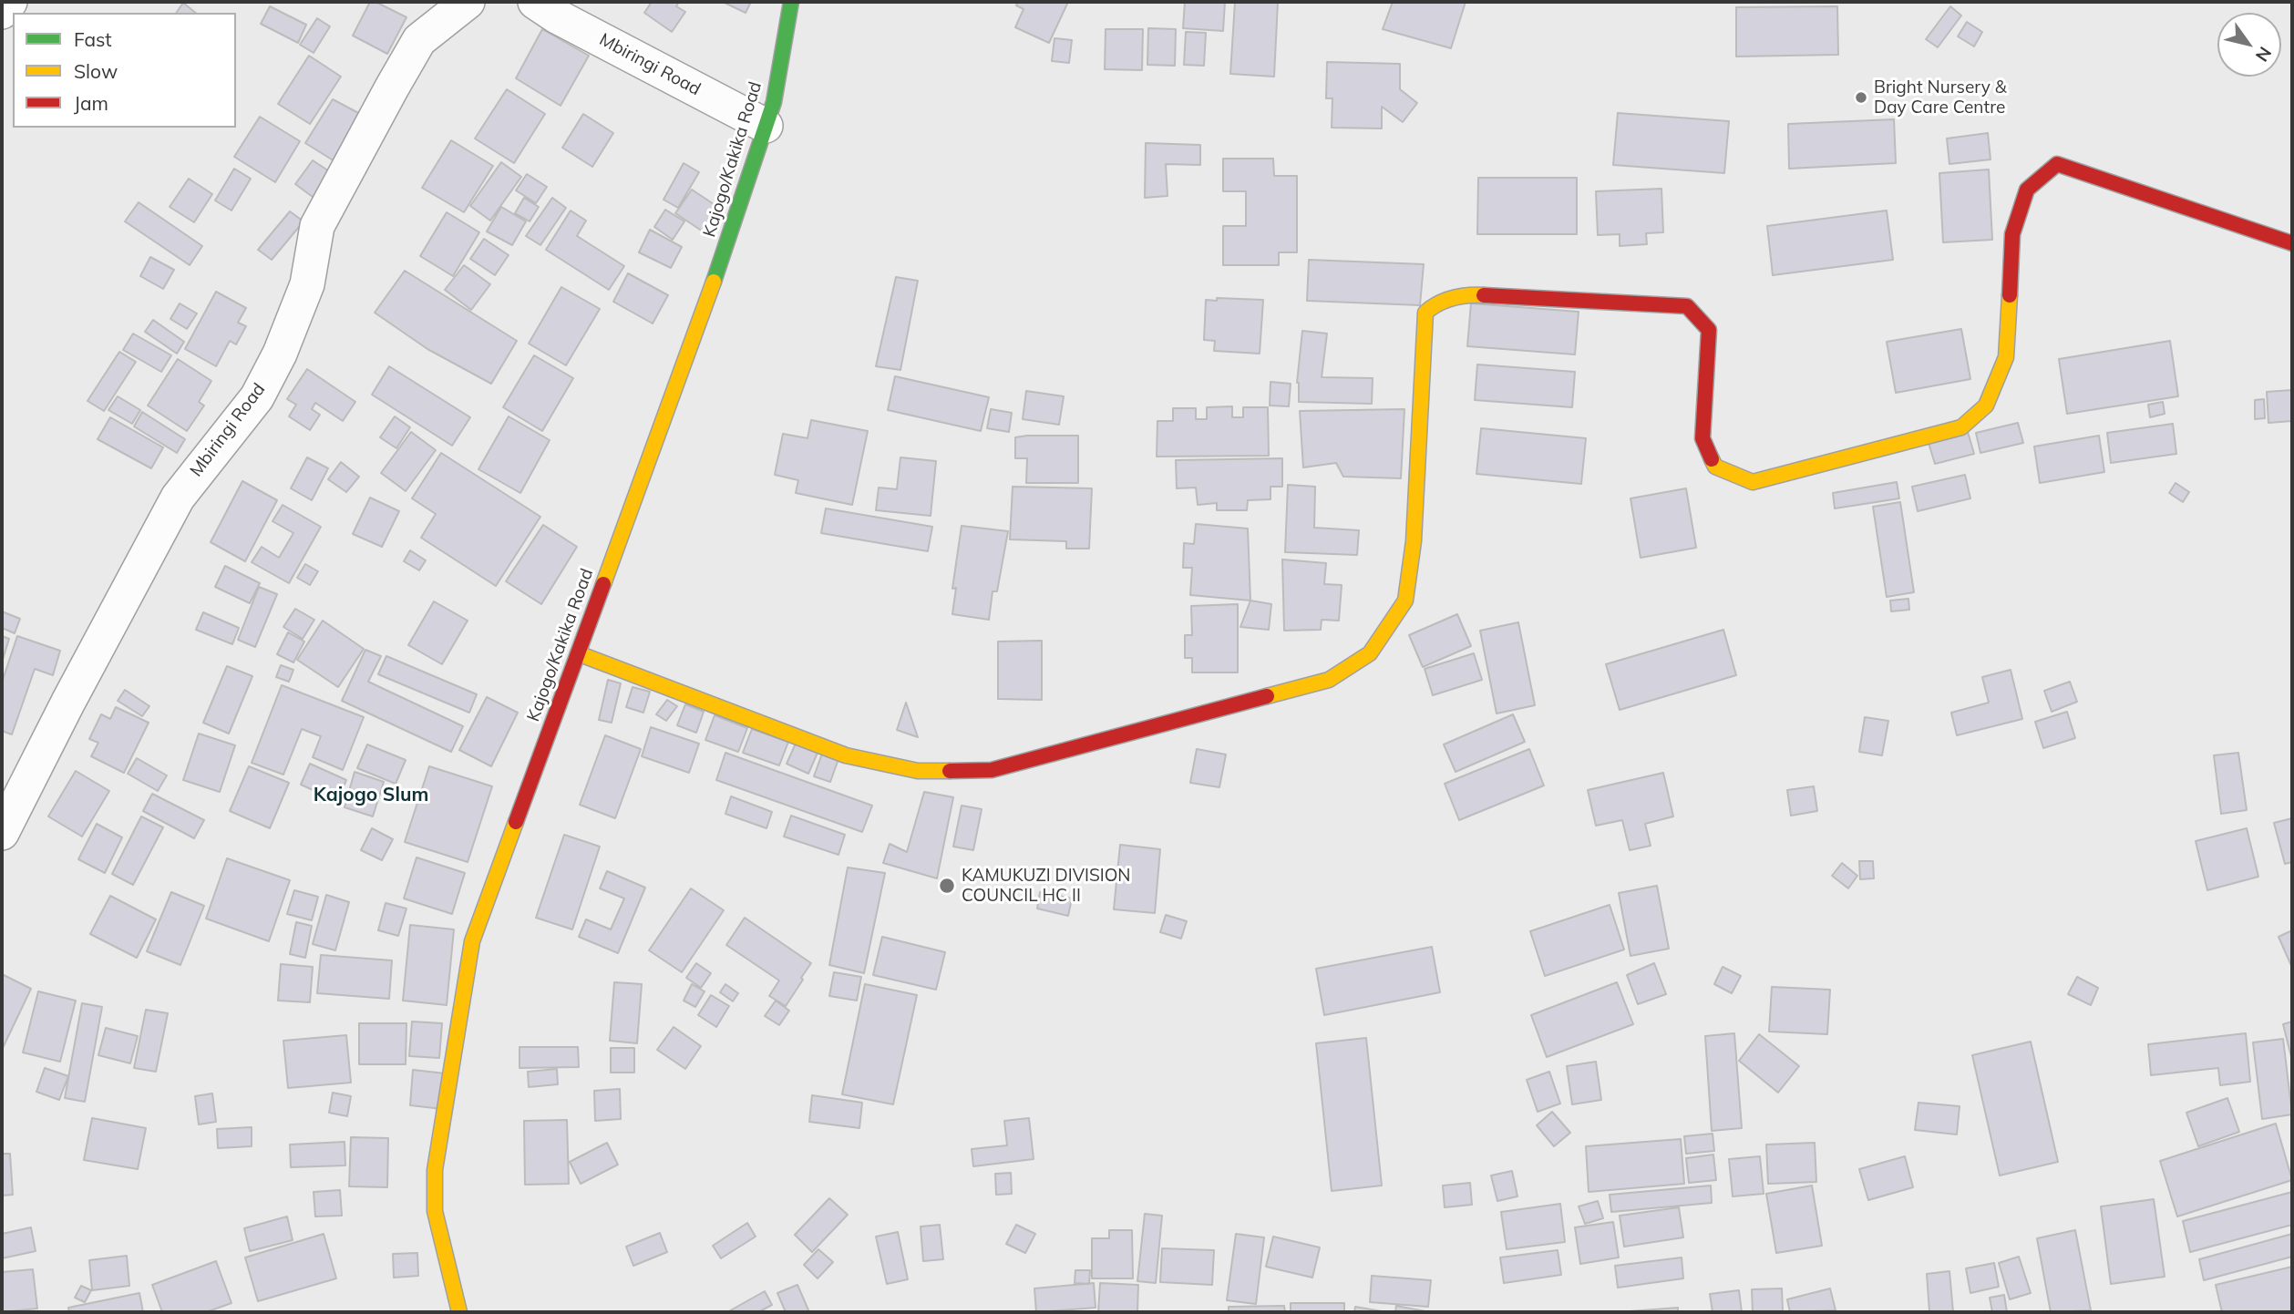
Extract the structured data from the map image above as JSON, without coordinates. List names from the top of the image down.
{
  "streets": {
    "street": ["Mbiringi Road", "Kajogo/Kakika Road"]
  },
  "crossings": [
    ["Mbiringi Road", "Kajogo/Kakika Road"]
  ],
  "districts": ["Kajogo Slum"],
  "places": ["Bright Nursery & Day Care Centre", "KAMUKUZI DIVISION COUNCIL HC II"],
  "legend": ["Fast", "Slow", "Jam"],
  "north": "bottom right"
}
